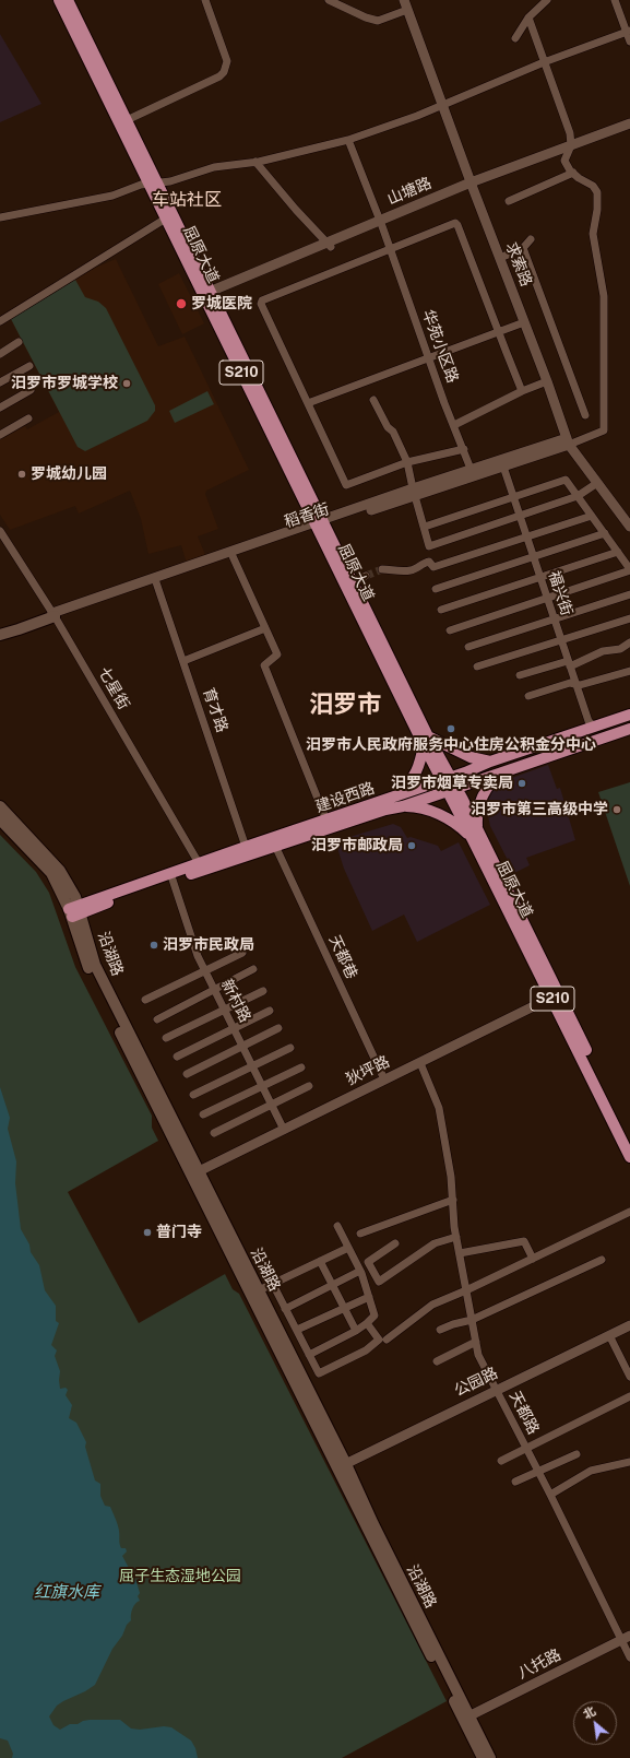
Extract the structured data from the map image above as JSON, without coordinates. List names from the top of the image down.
{
  "streets": {
    "main road": [
      "屈原大道",
      "S210",
      "建设西路",
      "沿湖路"
    ],
    "street": [
      "山塘路",
      "求索路",
      "华苑小区路",
      "稻香街",
      "福兴街",
      "七星街",
      "育才路",
      "天都巷",
      "新村路",
      "狄坪路",
      "公园路",
      "天都路",
      "八托路"
    ]
  },
  "crossings": [
    ["山塘路", "屈原大道"],
    ["山塘路", "求索路"],
    ["山塘路", "华苑小区路"],
    ["屈原大道", "稻香街"],
    ["屈原大道", "建设西路"],
    ["屈原大道", "狄坪路"],
    ["求索路", "稻香街"],
    ["华苑小区路", "稻香街"],
    ["稻香街", "福兴街"],
    ["稻香街", "七星街"],
    ["稻香街", "育才路"],
    ["福兴街", "建设西路"],
    ["七星街", "建设西路"],
    ["育才路", "建设西路"],
    ["建设西路", "沿湖路"],
    ["建设西路", "天都巷"],
    ["建设西路", "新村路"],
    ["沿湖路", "狄坪路"],
    ["沿湖路", "公园路"],
    ["沿湖路", "八托路"],
    ["天都巷", "狄坪路"],
    ["新村路", "狄坪路"],
    ["狄坪路", "天都路"],
    ["公园路", "天都路"],
    ["天都路", "八托路"]
  ],
  "districts": ["车站社区", "汨罗市"],
  "water": ["红旗水库"],
  "parks": ["屈子生态湿地公园"],
  "places": [
    "罗城医院",
    "汨罗市罗城学校",
    "罗城幼儿园",
    "汨罗市人民政府服务中心住房公积金分中心",
    "汨罗市烟草专卖局",
    "汨罗市第三高级中学",
    "汨罗市邮政局",
    "汨罗市民政局",
    "普门寺"
  ],
  "north": "top left"
}
